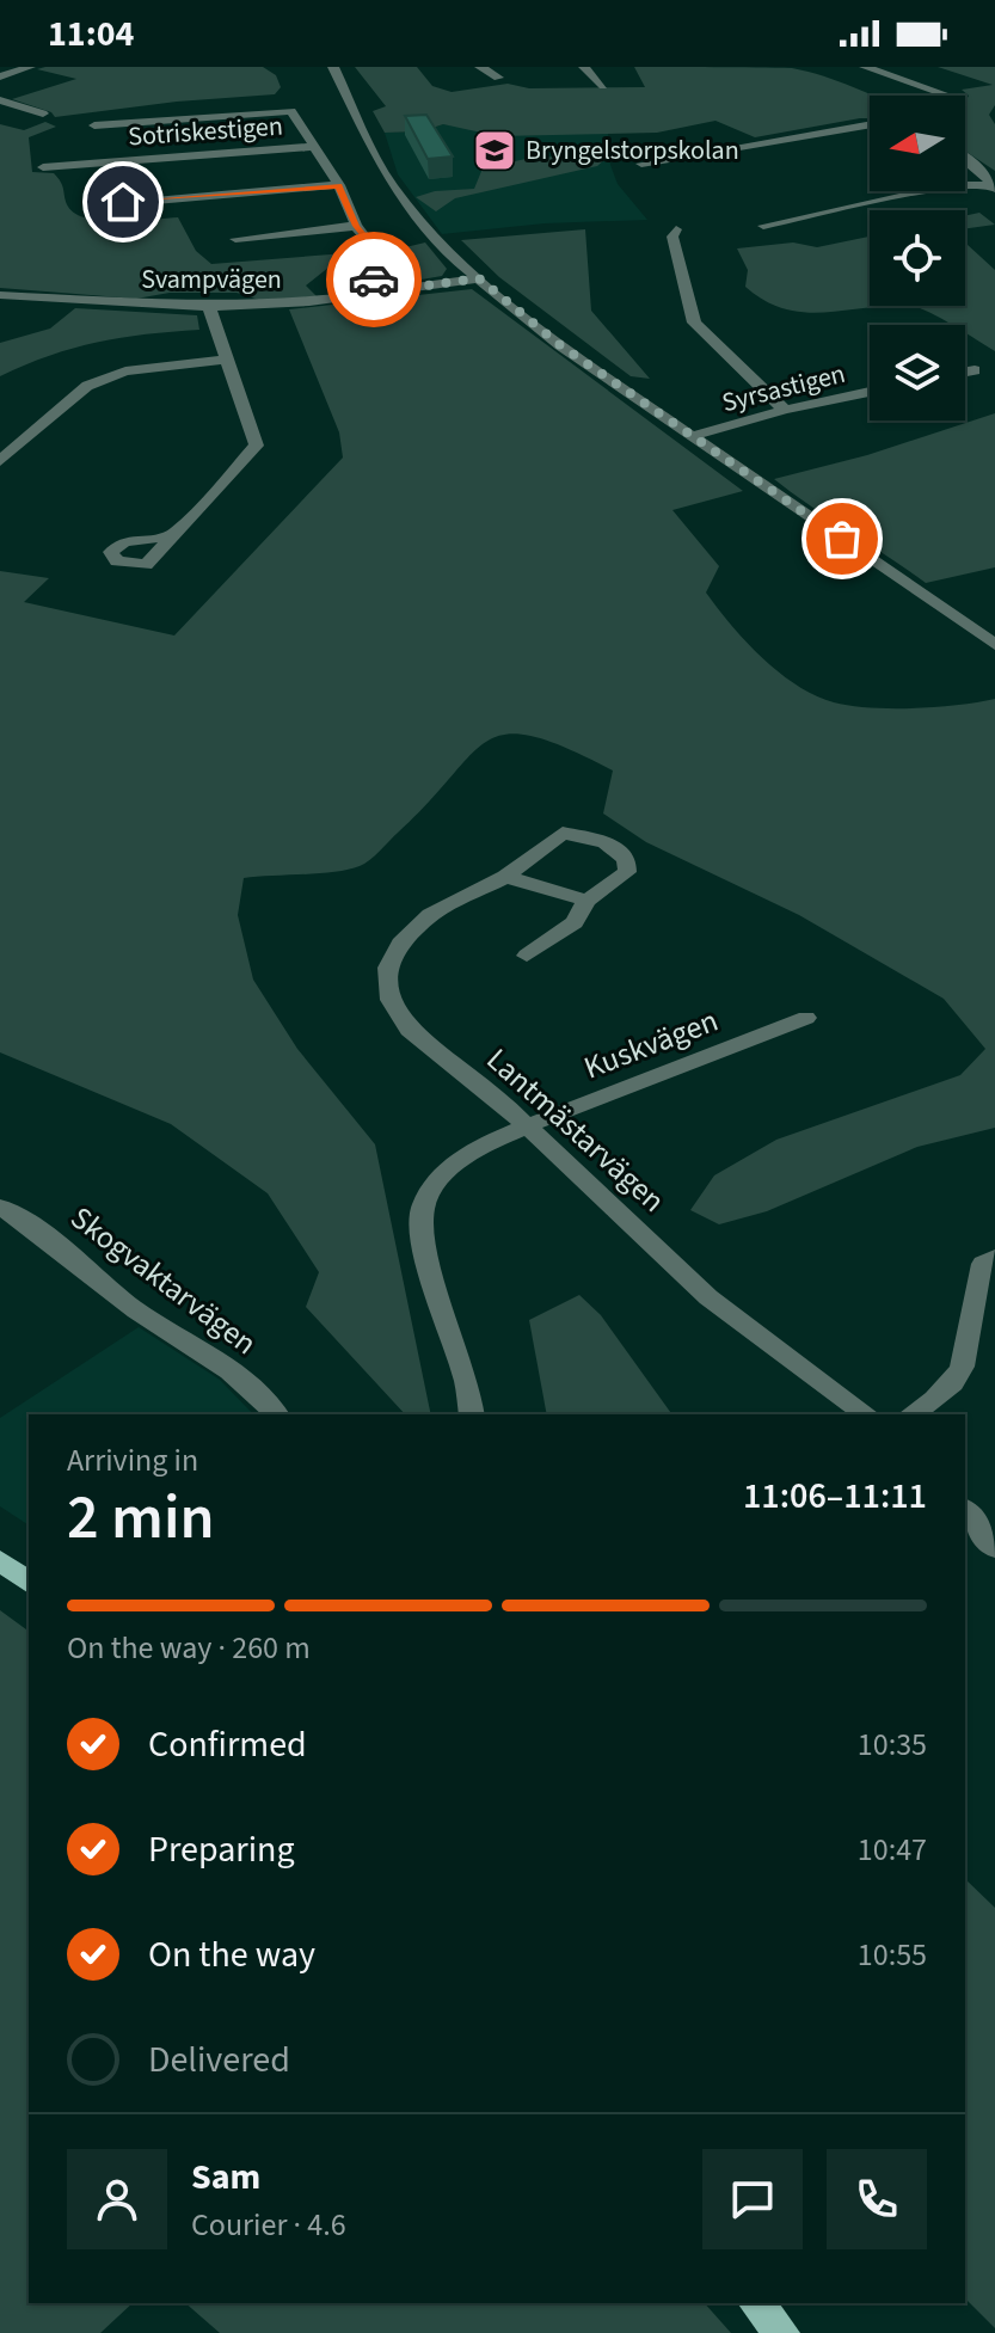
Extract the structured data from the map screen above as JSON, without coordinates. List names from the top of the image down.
{
  "streets": {
    "street": [
      "Sotriskestigen",
      "Svampvägen",
      "Syrsastigen",
      "Kuskvägen",
      "Lantmästarvägen",
      "Skogvaktarvägen"
    ]
  },
  "crossings": [
    ["Kuskvägen", "Lantmästarvägen"]
  ],
  "places": {
    "school or university": ["Bryngelstorpskolan"]
  },
  "north": "left",
  "page": {
    "status": "11:04",
    "heading": ["2 min", "Arriving in", "11:06–11:11"],
    "panel": ["Sam", "Courier · 4.6"],
    "bar": "On the way · 260 m",
    "list": [
      ["Confirmed", "10:35"],
      ["Preparing", "10:47"],
      ["On the way", "10:55"],
      "Delivered"
    ]
  }
}
